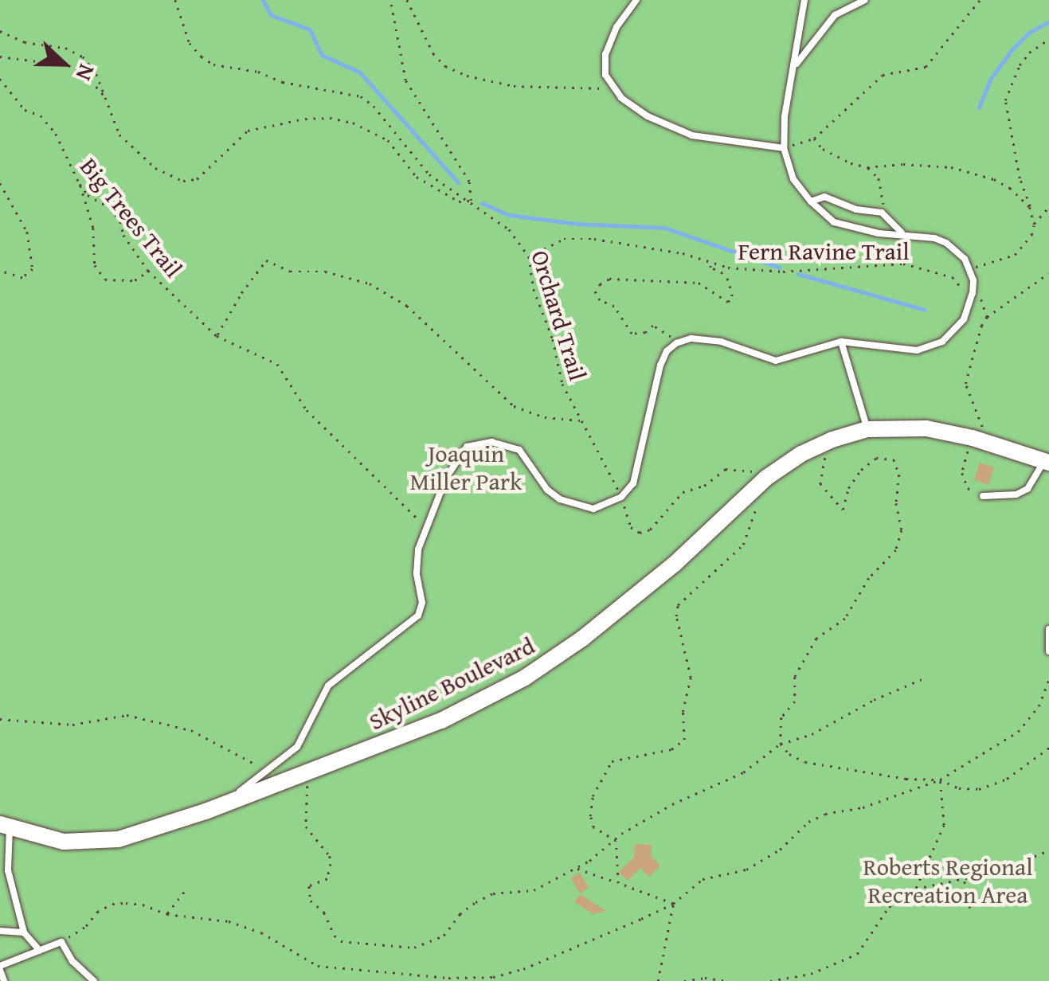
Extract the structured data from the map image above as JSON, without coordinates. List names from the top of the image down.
{
  "streets": {
    "main road": ["Skyline Boulevard"],
    "path": ["Big Trees Trail", "Fern Ravine Trail", "Orchard Trail"]
  },
  "crossings": [
    ["Fern Ravine Trail", "Orchard Trail"],
    ["Orchard Trail", "Skyline Boulevard"]
  ],
  "parks": ["Joaquin Miller Park", "Roberts Regional Recreation Area"],
  "north": "right"
}
